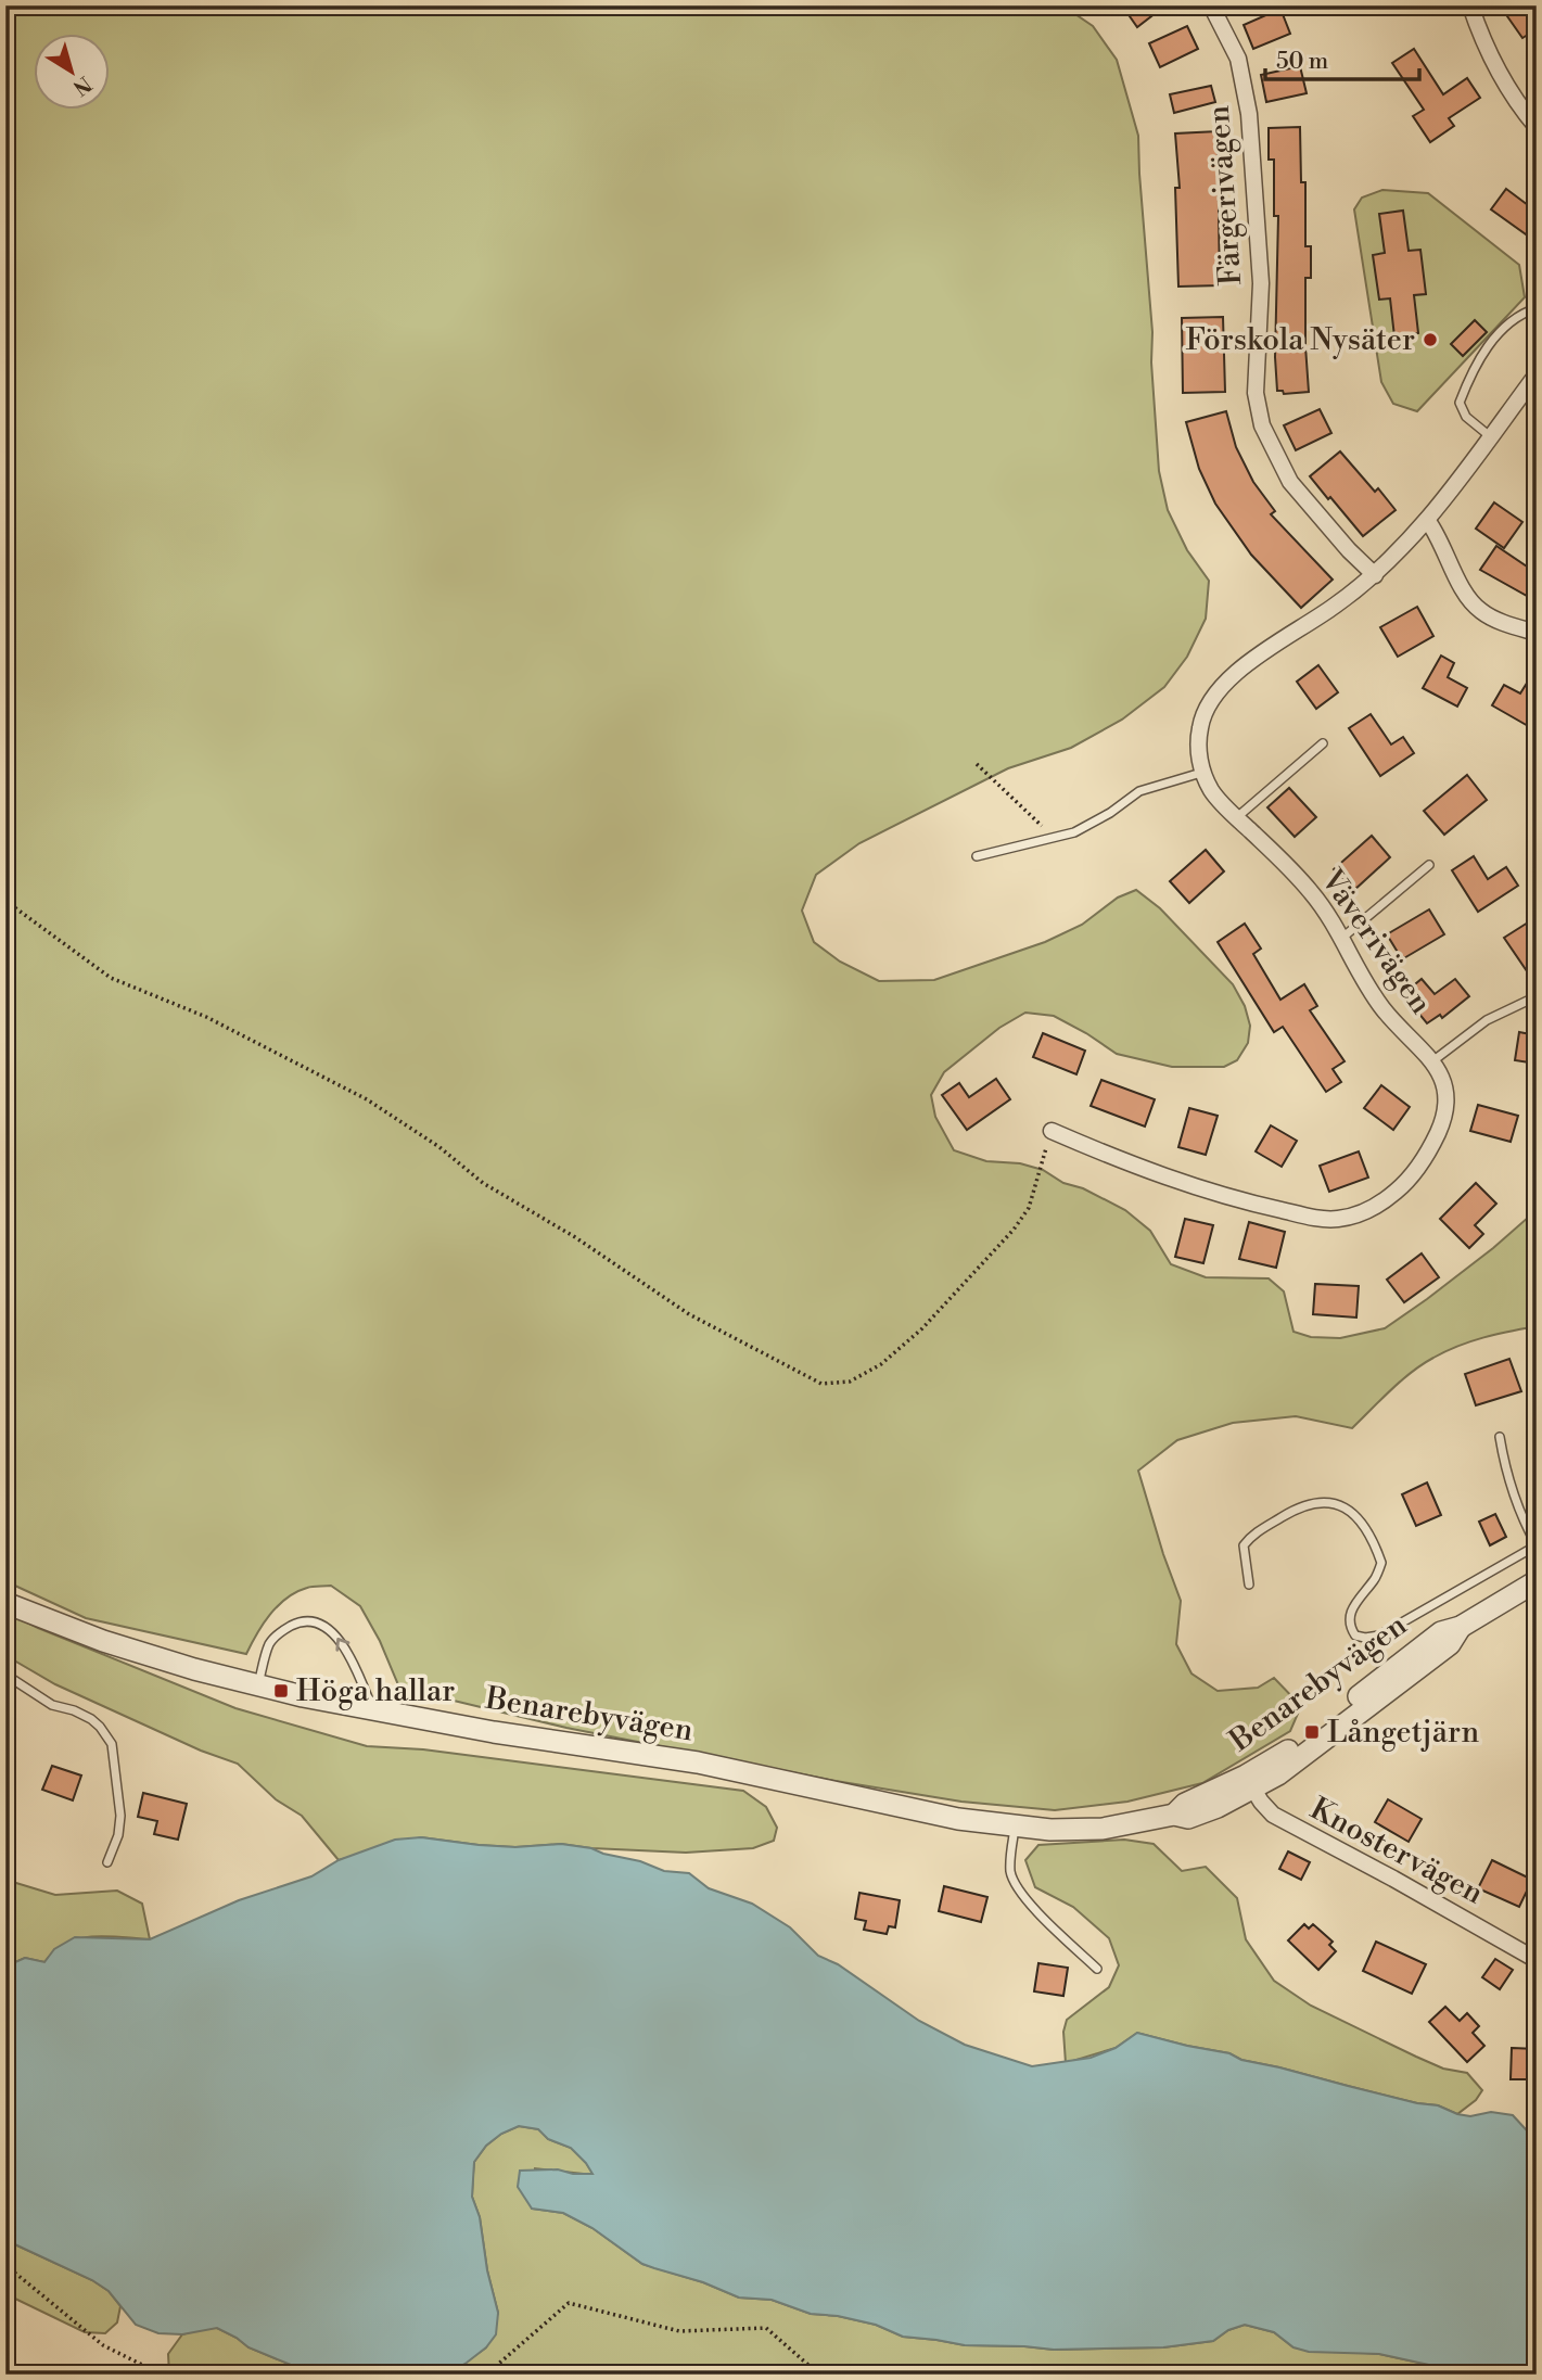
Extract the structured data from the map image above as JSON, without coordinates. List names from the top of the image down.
{
  "streets": {
    "street": [
      "Färgerivägen",
      "Väverivägen",
      "Benarebyvägen",
      "Knostervägen"
    ]
  },
  "crossings": [
    ["Benarebyvägen", "Knostervägen"]
  ],
  "places": {
    "other": ["Förskola Nysäter"],
    "transit": ["Höga hallar", "Långetjärn"]
  },
  "scale_bar": "50 m",
  "north": "bottom right"
}
